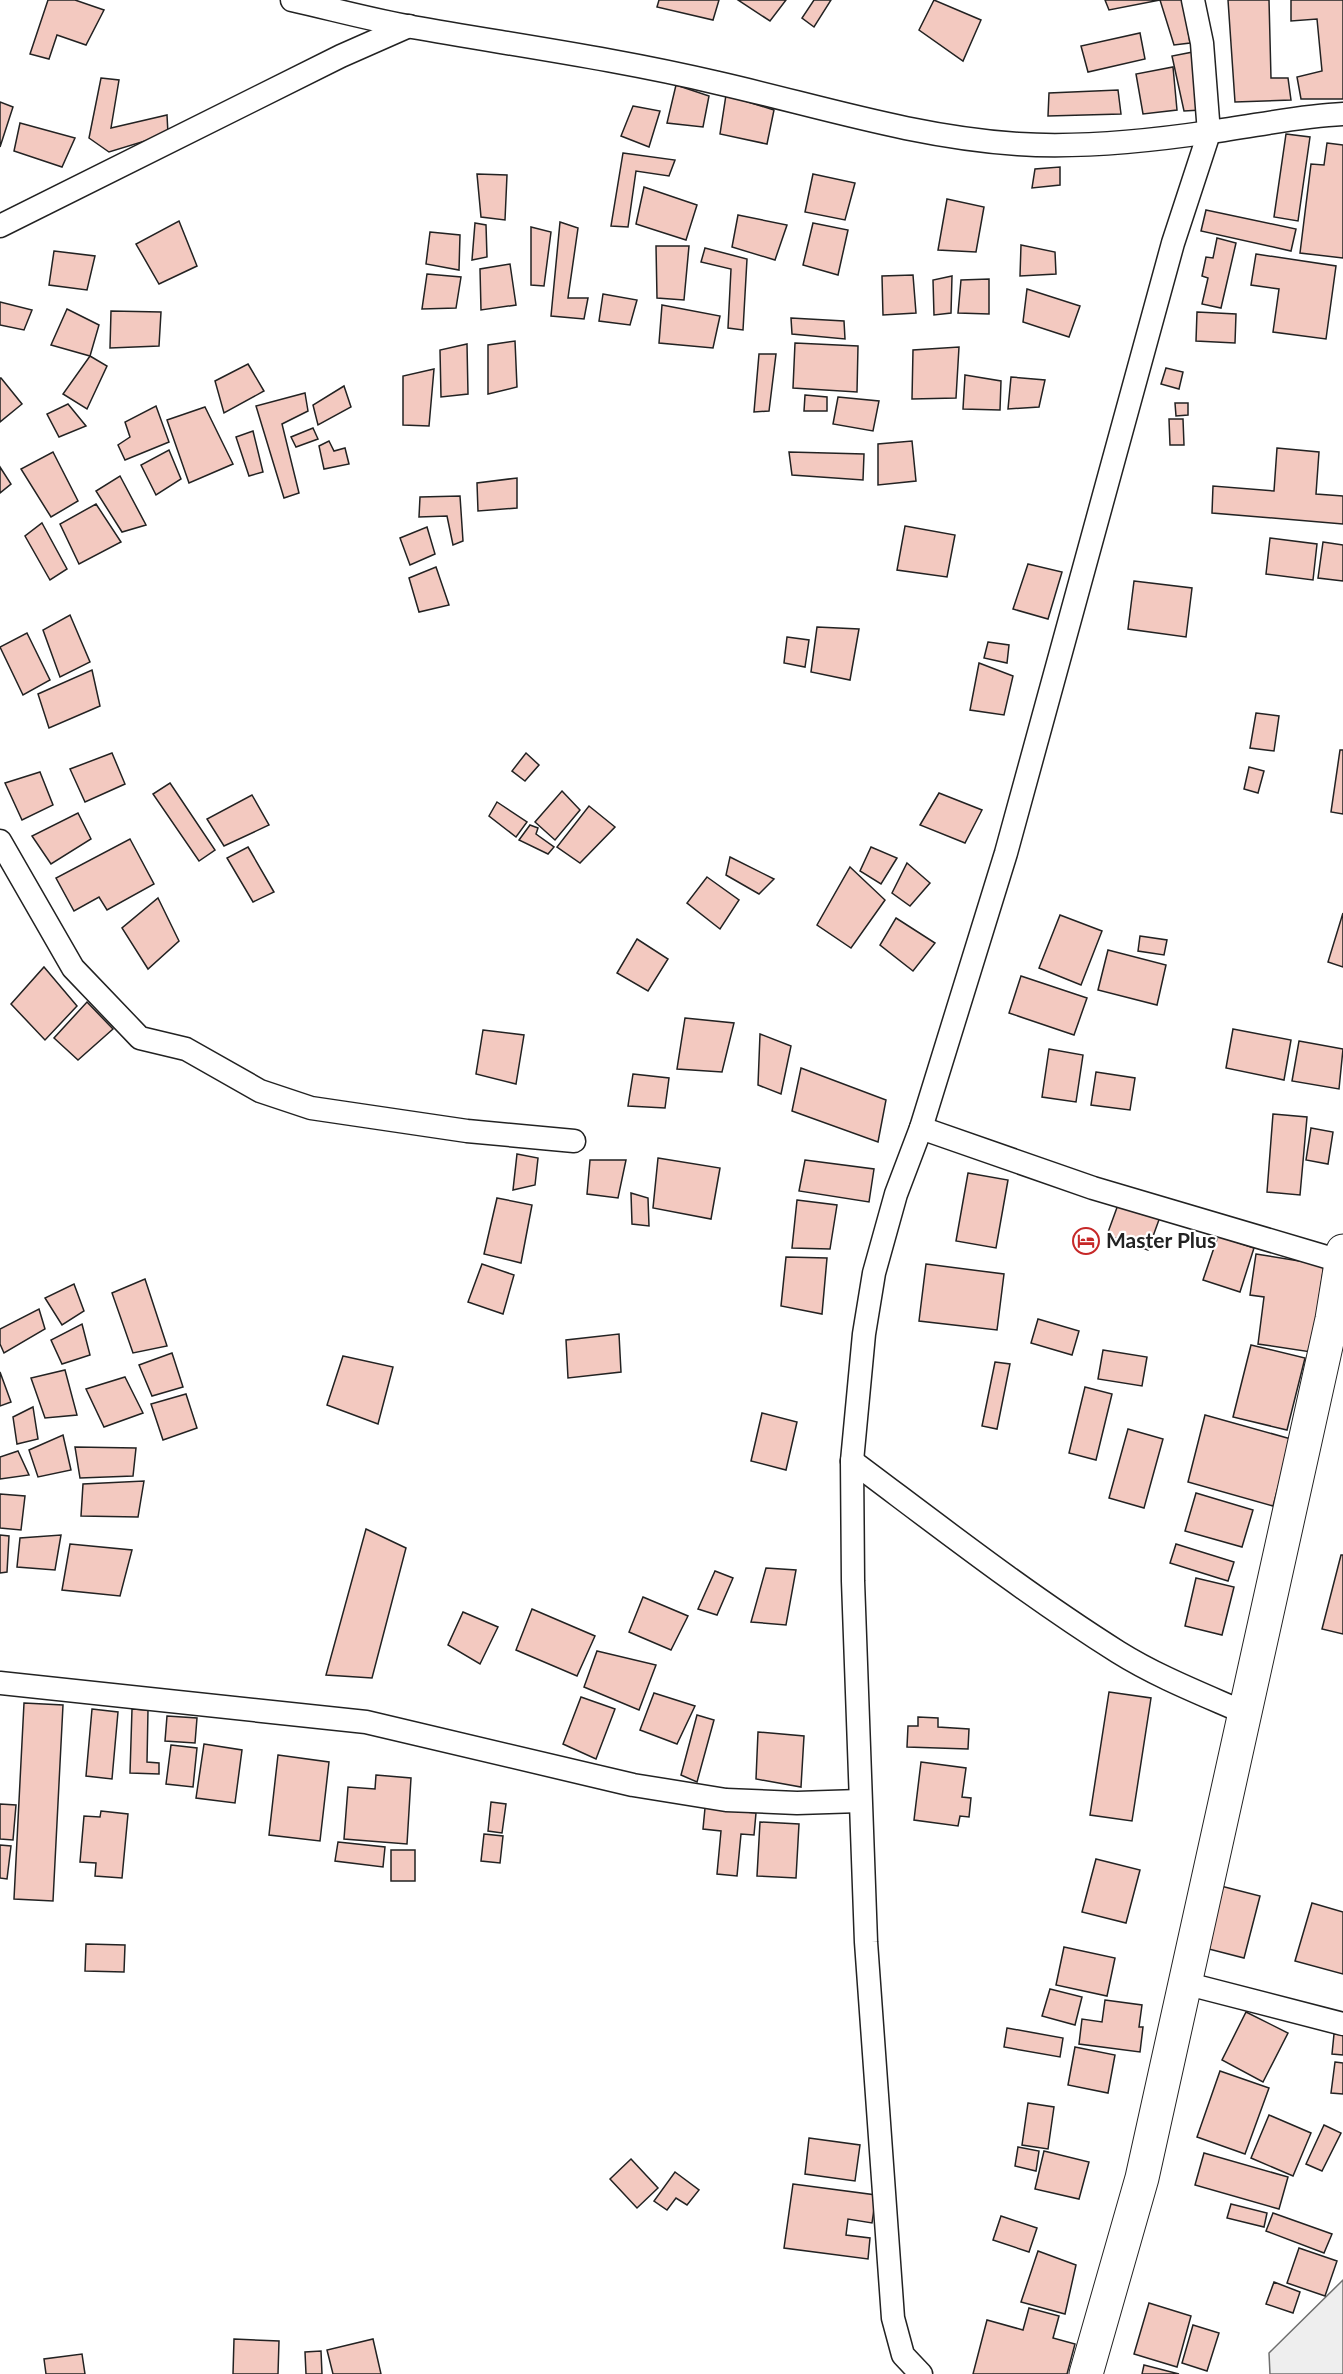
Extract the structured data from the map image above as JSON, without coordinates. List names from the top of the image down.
{
  "places": {
    "hotel": ["Master Plus"]
  }
}
